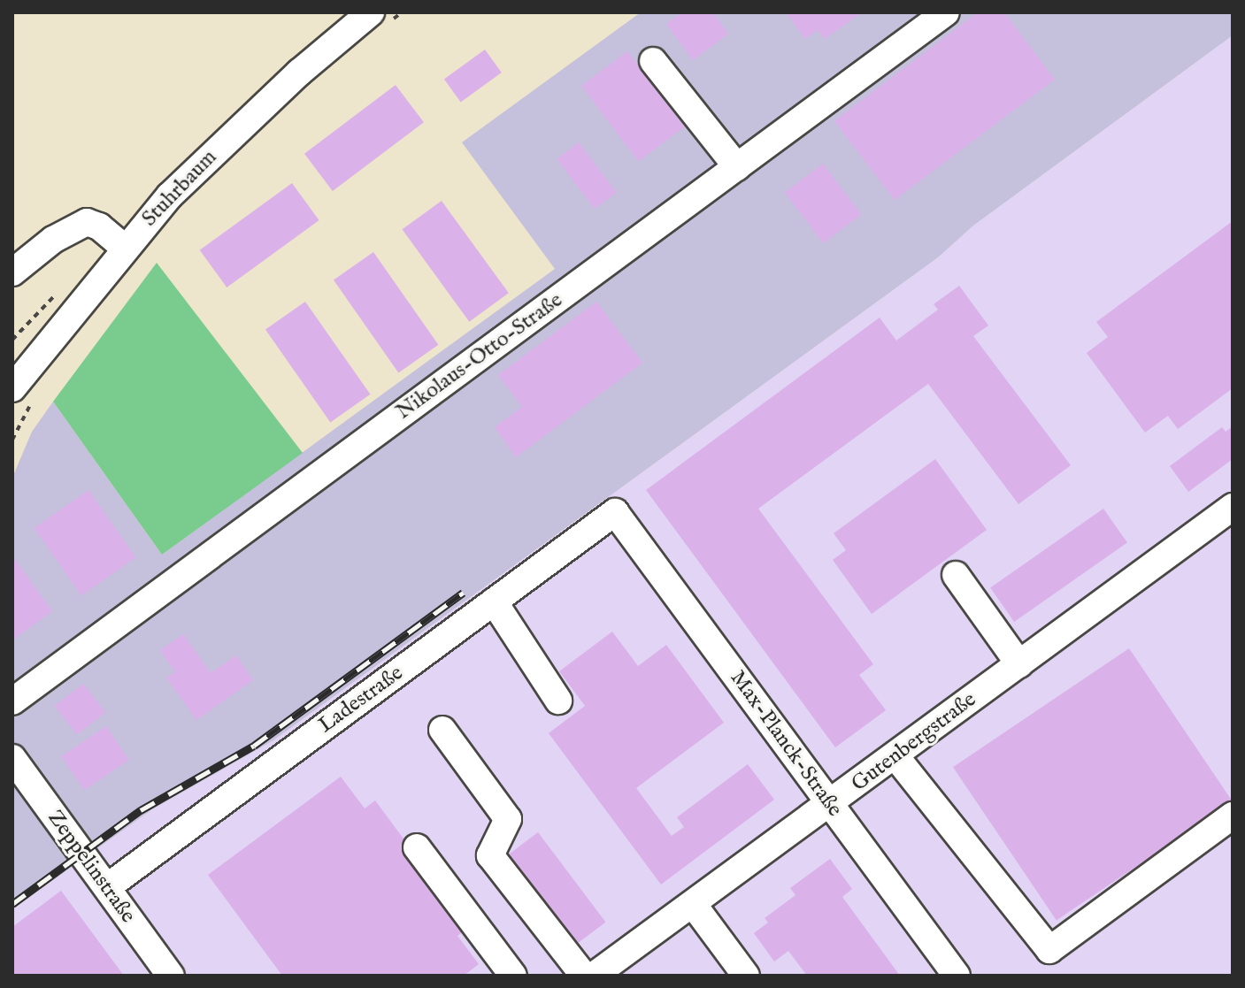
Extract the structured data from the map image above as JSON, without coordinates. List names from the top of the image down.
{
  "streets": {
    "street": [
      "Stuhrbaum",
      "Nikolaus-Otto-Straße",
      "Ladestraße",
      "Gutenbergstraße",
      "Max-Planck-Straße",
      "Zeppelinstraße"
    ]
  },
  "crossings": [
    ["Ladestraße", "Max-Planck-Straße"],
    ["Ladestraße", "Zeppelinstraße"],
    ["Gutenbergstraße", "Max-Planck-Straße"]
  ]
}
